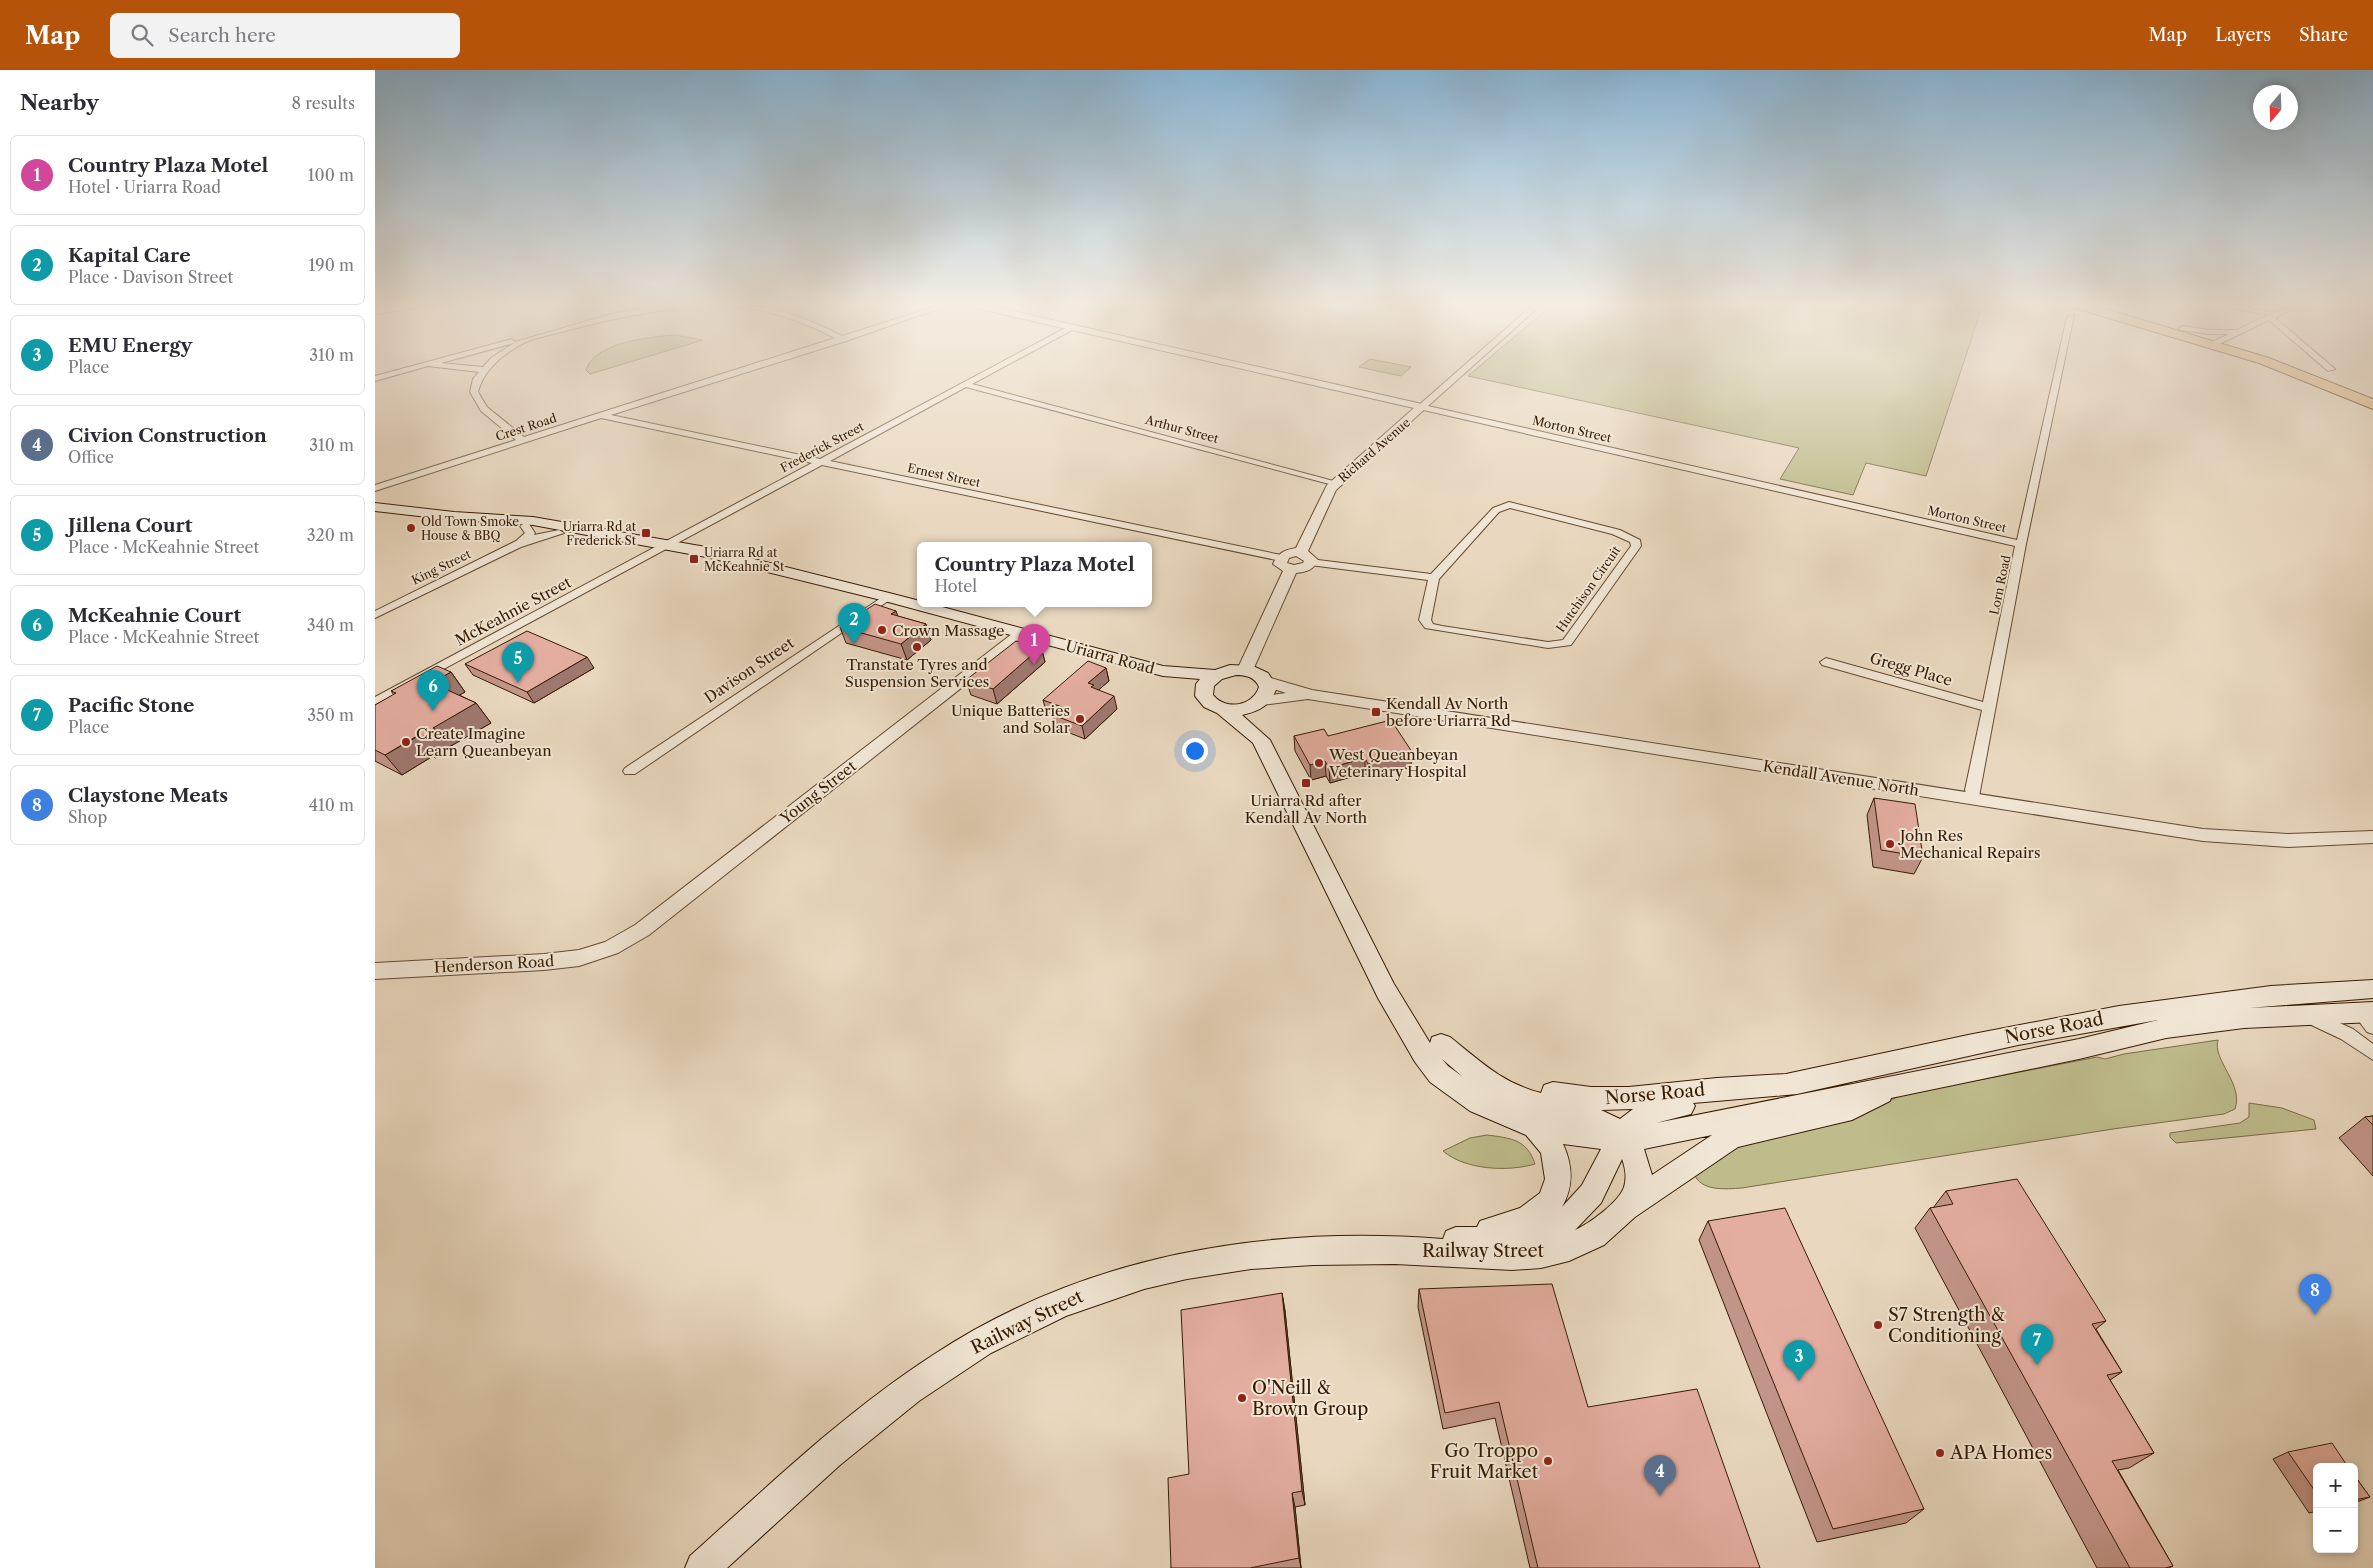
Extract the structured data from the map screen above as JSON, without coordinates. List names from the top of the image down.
{
  "streets": {
    "main road": ["Uriarra Road", "Norse Road", "Railway Street"],
    "street": [
      "Crest Road",
      "Arthur Street",
      "Morton Street",
      "Frederick Street",
      "Richard Avenue",
      "Ernest Street",
      "King Street",
      "Lorn Road",
      "Hutchison Circuit",
      "McKeahnie Street",
      "Gregg Place",
      "Davison Street",
      "Kendall Avenue North",
      "Young Street",
      "Henderson Road"
    ]
  },
  "crossings": [
    ["Crest Road", "Ernest Street"],
    ["Arthur Street", "Frederick Street"],
    ["Arthur Street", "Richard Avenue"],
    ["Morton Street", "Richard Avenue"],
    ["Morton Street", "Lorn Road"],
    ["Frederick Street", "Ernest Street"],
    ["Frederick Street", "McKeahnie Street"],
    ["Frederick Street", "Uriarra Road"],
    ["King Street", "Uriarra Road"],
    ["Lorn Road", "Gregg Place"],
    ["Lorn Road", "Kendall Avenue North"],
    ["McKeahnie Street", "Uriarra Road"],
    ["Uriarra Road", "Davison Street"],
    ["Uriarra Road", "Kendall Avenue North"],
    ["Uriarra Road", "Young Street"],
    ["Young Street", "Henderson Road"],
    ["Norse Road", "Railway Street"]
  ],
  "places": {
    "other": [
      "Old Town Smoke House & BBQ",
      "Crown Massage",
      "Transtate Tyres and Suspension Services",
      "Unique Batteries and Solar",
      "Create Imagine Learn Queanbeyan",
      "West Queanbeyan Veterinary Hospital",
      "John Res Mechanical Repairs",
      "S7 Strength & Conditioning",
      "O'Neill & Brown Group",
      "APA Homes",
      "Go Troppo Fruit Market"
    ],
    "transit": [
      "Uriarra Rd at Frederick St",
      "Uriarra Rd at McKeahnie St",
      "Kendall Av North before Uriarra Rd",
      "Uriarra Rd after Kendall Av North"
    ]
  },
  "north": "bottom",
  "page": {
    "header": "Map",
    "search": "Search here",
    "nav": ["Map", "Layers", "Share"],
    "heading": ["Nearby", "8 results"],
    "list": [
      {
        "mark": "1",
        "name": "Country Plaza Motel",
        "note": "Hotel · Uriarra Road",
        "value": "100 m"
      },
      {
        "mark": "2",
        "name": "Kapital Care",
        "note": "Place · Davison Street",
        "value": "190 m"
      },
      {
        "mark": "3",
        "name": "EMU Energy",
        "note": "Place",
        "value": "310 m"
      },
      {
        "mark": "4",
        "name": "Civion Construction",
        "note": "Office",
        "value": "310 m"
      },
      {
        "mark": "5",
        "name": "Jillena Court",
        "note": "Place · McKeahnie Street",
        "value": "320 m"
      },
      {
        "mark": "6",
        "name": "McKeahnie Court",
        "note": "Place · McKeahnie Street",
        "value": "340 m"
      },
      {
        "mark": "7",
        "name": "Pacific Stone",
        "note": "Place",
        "value": "350 m"
      },
      {
        "mark": "8",
        "name": "Claystone Meats",
        "note": "Shop",
        "value": "410 m"
      }
    ],
    "popup": ["Country Plaza Motel", "Hotel"],
    "pins": [
      "2",
      "1",
      "5",
      "6",
      "8",
      "7",
      "3",
      "4"
    ],
    "map_buttons": ["+", "−"]
  }
}
